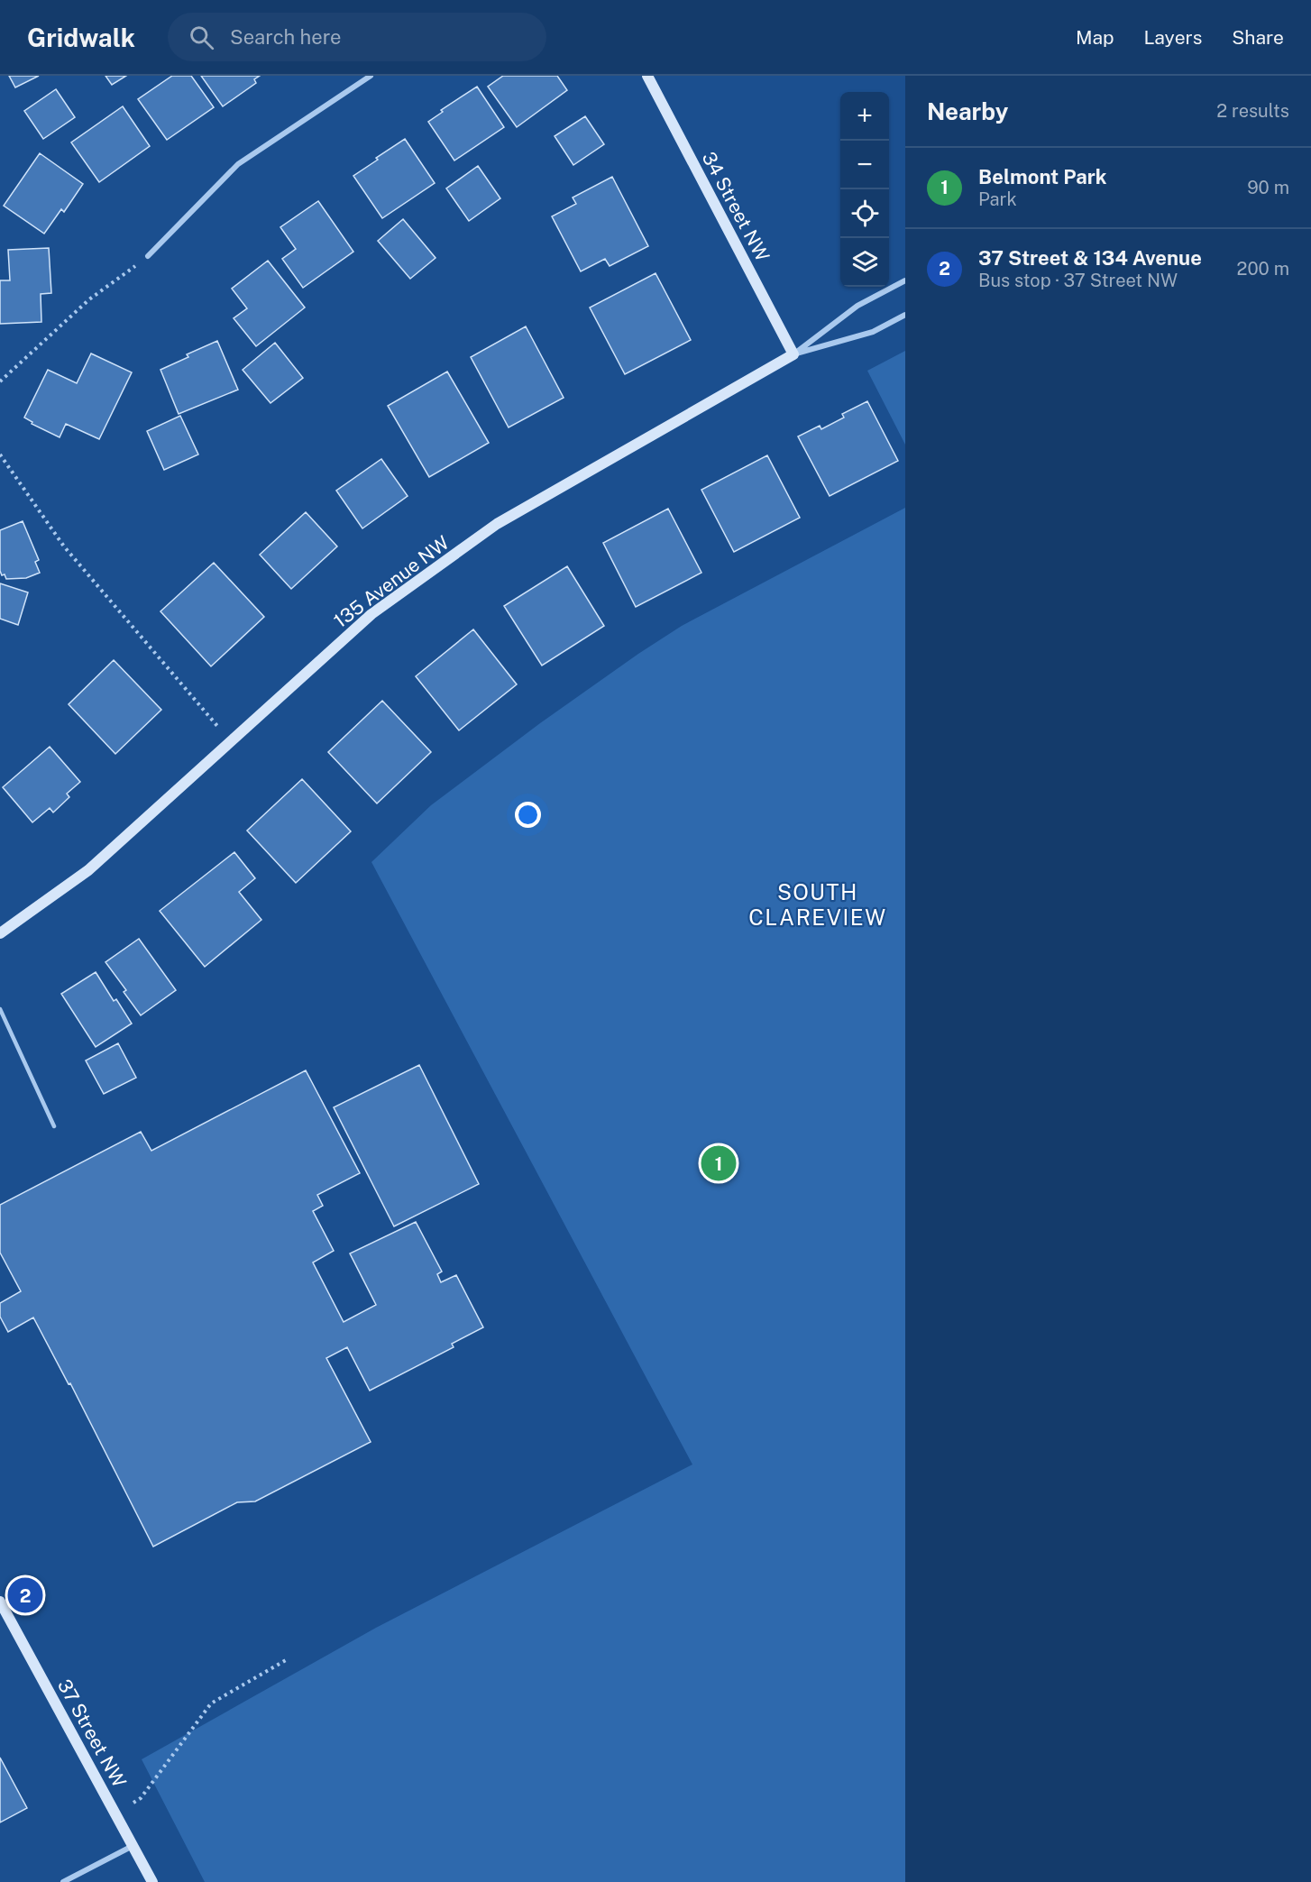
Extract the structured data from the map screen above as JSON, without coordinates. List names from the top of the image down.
{
  "streets": {
    "street": ["34 Street NW", "135 Avenue NW", "37 Street NW"]
  },
  "crossings": [
    ["34 Street NW", "135 Avenue NW"]
  ],
  "districts": ["SOUTH CLAREVIEW"],
  "page": {
    "header": "Gridwalk",
    "search": "Search here",
    "nav": ["Map", "Layers", "Share"],
    "heading": ["Nearby", "2 results"],
    "map_buttons": ["+", "−"],
    "list": [
      {
        "mark": "1",
        "name": "Belmont Park",
        "note": "Park",
        "value": "90 m"
      },
      {
        "mark": "2",
        "name": "37 Street & 134 Avenue",
        "note": "Bus stop · 37 Street NW",
        "value": "200 m"
      }
    ],
    "pins": ["1", "2"]
  }
}
